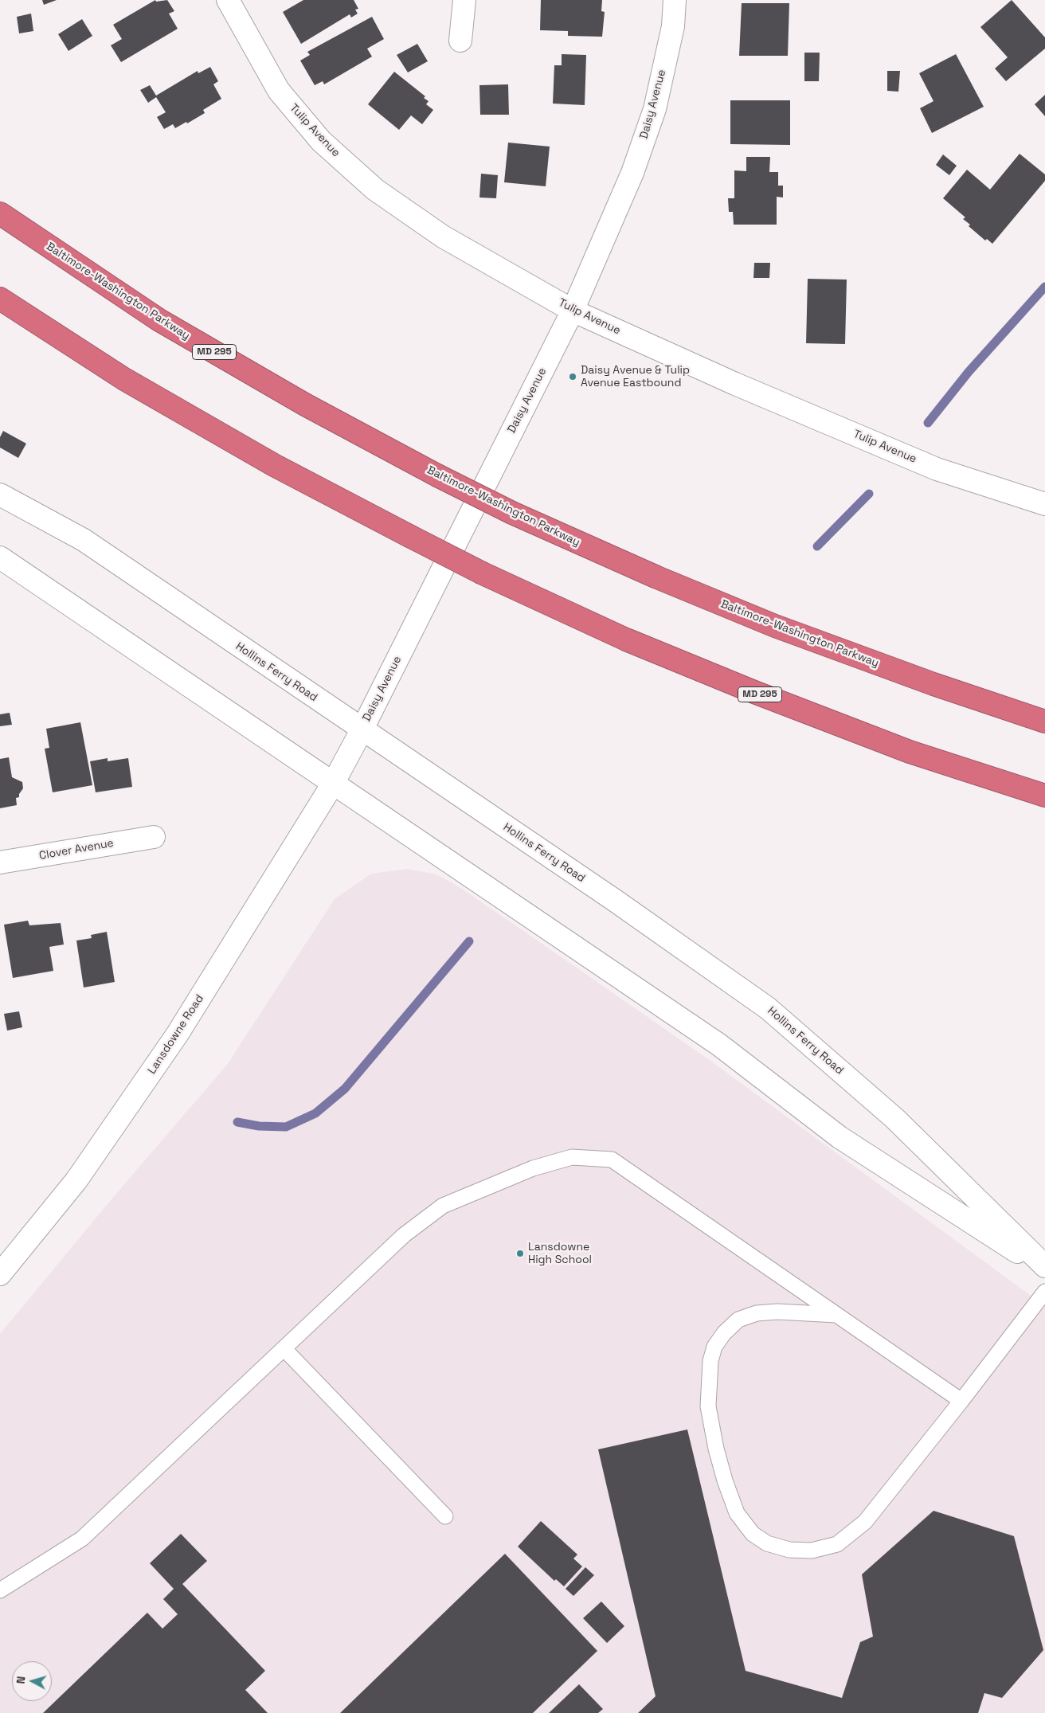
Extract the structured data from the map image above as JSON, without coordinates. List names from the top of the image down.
{
  "streets": {
    "highway": ["Baltimore-Washington Parkway", "MD 295"],
    "street": [
      "Daisy Avenue",
      "Tulip Avenue",
      "Hollins Ferry Road",
      "Clover Avenue",
      "Lansdowne Road"
    ]
  },
  "crossings": [
    ["Daisy Avenue", "Tulip Avenue"],
    ["Daisy Avenue", "Hollins Ferry Road"],
    ["Daisy Avenue", "Lansdowne Road"]
  ],
  "places": ["Daisy Avenue & Tulip Avenue Eastbound", "Lansdowne High School"],
  "north": "left"
}
